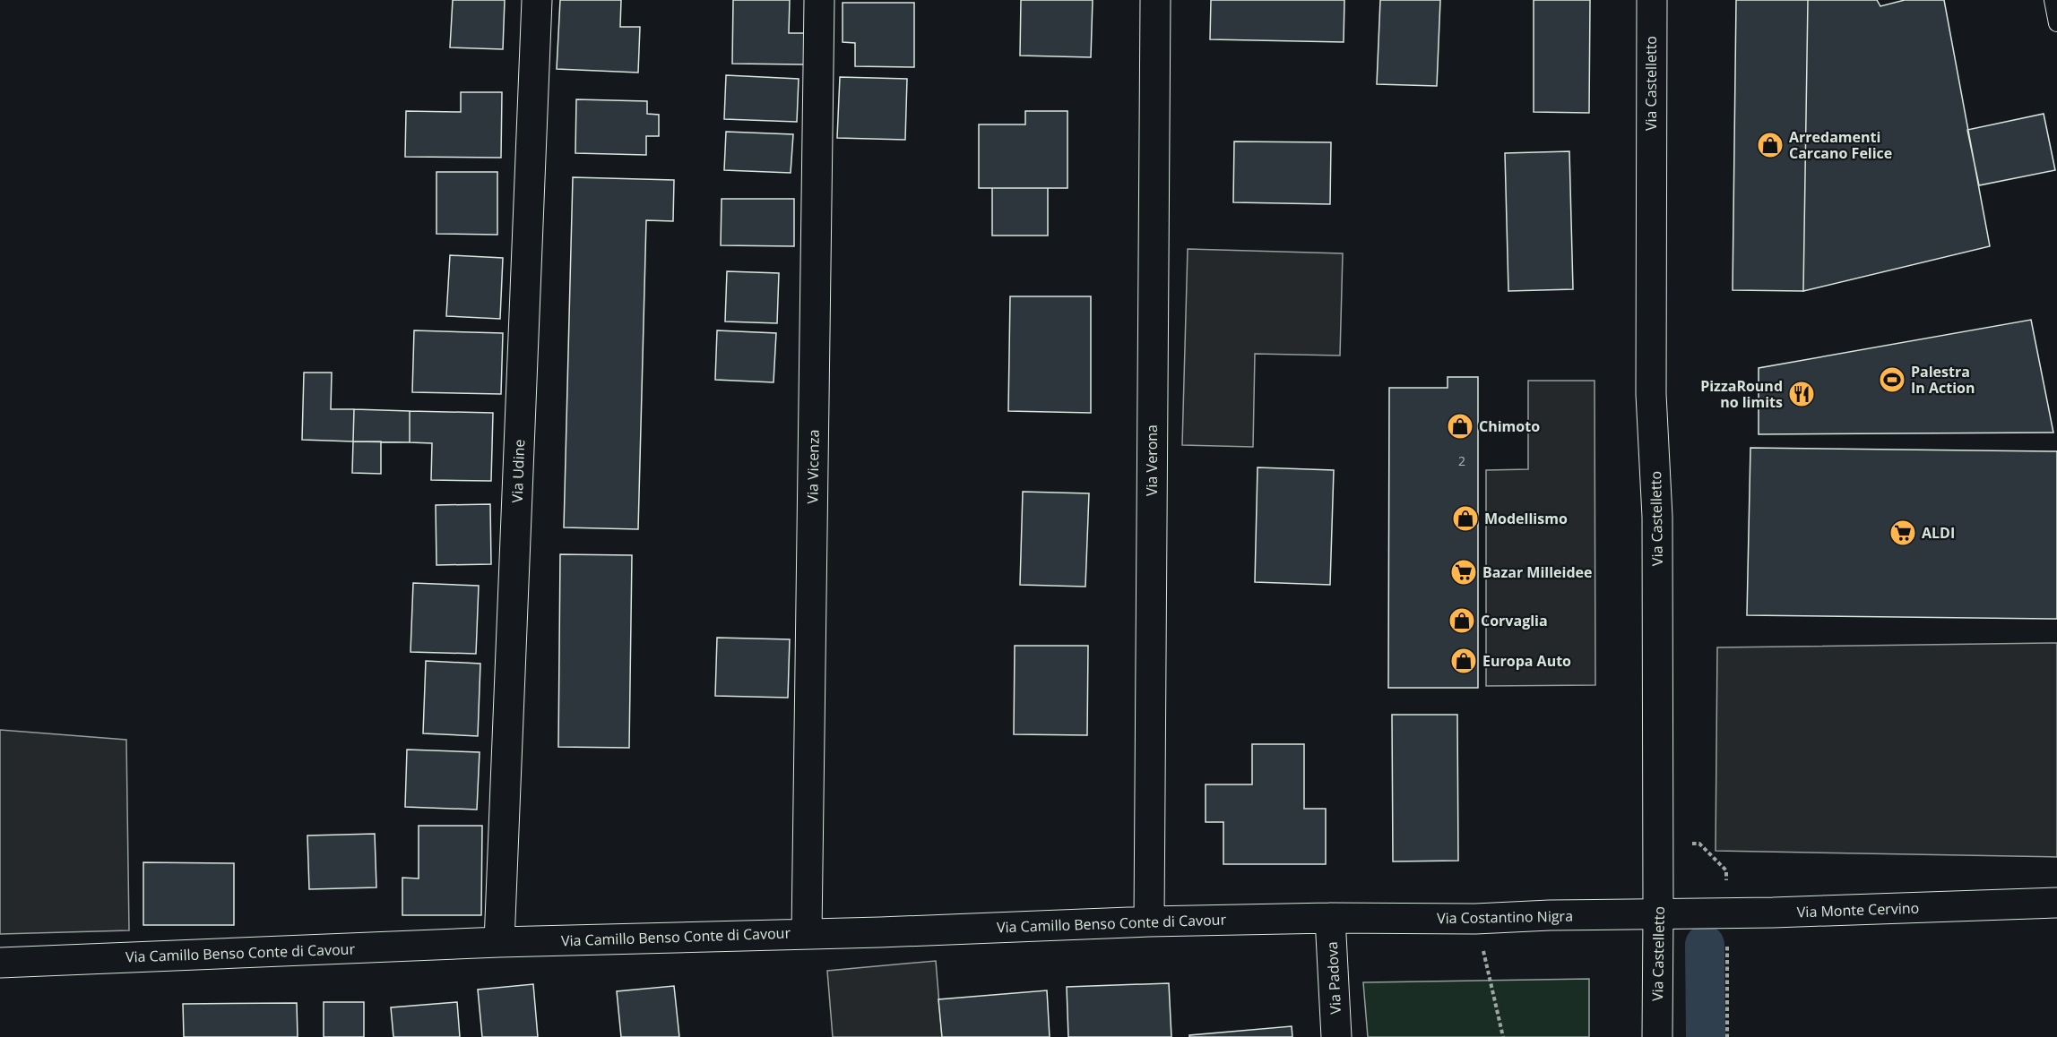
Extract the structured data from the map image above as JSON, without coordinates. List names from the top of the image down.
{
  "streets": {
    "street": [
      "Via Castelletto",
      "Via Verona",
      "Via Vicenza",
      "Via Udine",
      "Via Monte Cervino",
      "Via Costantino Nigra",
      "Via Camillo Benso Conte di Cavour",
      "Via Padova"
    ]
  },
  "crossings": [
    ["Via Castelletto", "Via Monte Cervino"],
    ["Via Castelletto", "Via Costantino Nigra"],
    ["Via Verona", "Via Camillo Benso Conte di Cavour"],
    ["Via Vicenza", "Via Camillo Benso Conte di Cavour"],
    ["Via Udine", "Via Camillo Benso Conte di Cavour"],
    ["Via Monte Cervino", "Via Costantino Nigra"],
    ["Via Costantino Nigra", "Via Camillo Benso Conte di Cavour"],
    ["Via Costantino Nigra", "Via Padova"],
    ["Via Camillo Benso Conte di Cavour", "Via Padova"]
  ],
  "places": {
    "shop": [
      "Arredamenti Carcano Felice",
      "Chimoto",
      "Modellismo",
      "Corvaglia",
      "Europa Auto"
    ],
    "sports": ["Palestra In Action"],
    "restaurant": ["PizzaRound no limits"],
    "supermarket": ["ALDI", "Bazar Milleidee"]
  },
  "house_numbers": ["2"]
}
